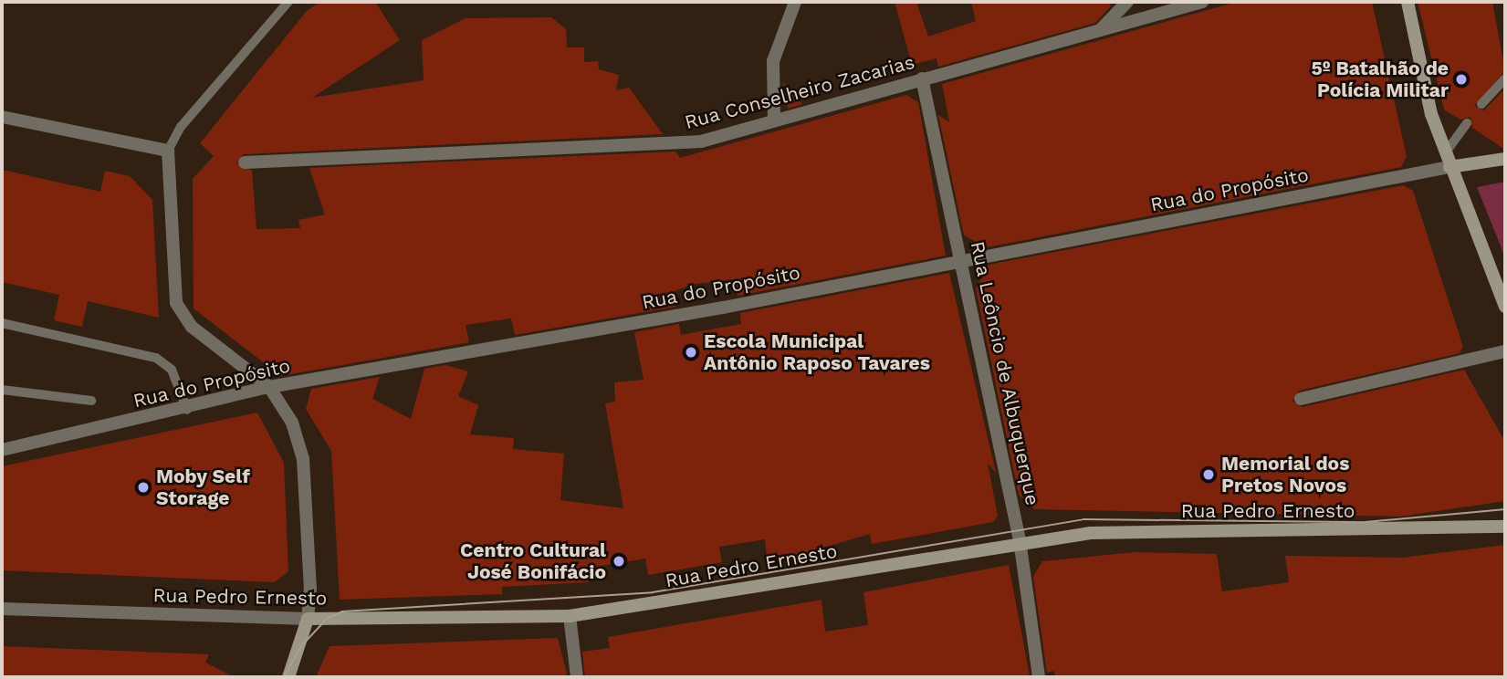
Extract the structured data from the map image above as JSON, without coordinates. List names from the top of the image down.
{
  "streets": {
    "street": [
      "Rua Conselheiro Zacarias",
      "Rua do Propósito",
      "Rua Leôncio de Albuquerque",
      "Rua Pedro Ernesto"
    ]
  },
  "crossings": [
    ["Rua Conselheiro Zacarias", "Rua Leôncio de Albuquerque"],
    ["Rua do Propósito", "Rua Leôncio de Albuquerque"],
    ["Rua Leôncio de Albuquerque", "Rua Pedro Ernesto"]
  ],
  "places": [
    "5º Batalhão de Polícia Militar",
    "Escola Municipal Antônio Raposo Tavares",
    "Memorial dos Pretos Novos",
    "Moby Self Storage",
    "Centro Cultural José Bonifácio"
  ]
}
